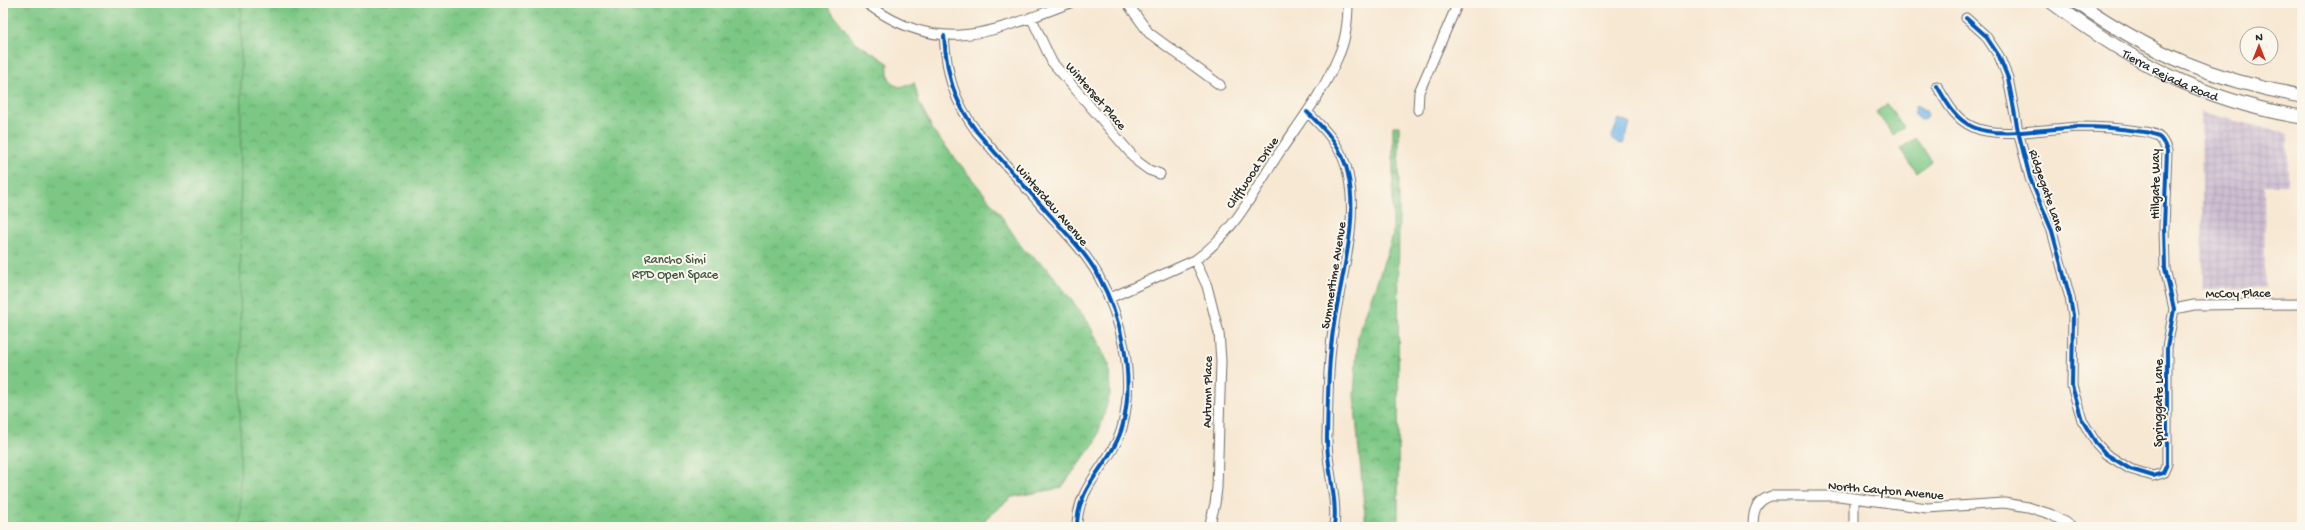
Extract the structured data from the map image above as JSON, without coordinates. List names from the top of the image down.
{
  "streets": {
    "main road": ["Tierra Rejada Road"],
    "street": [
      "Winterset Place",
      "Cliffwood Drive",
      "Hillgate Way",
      "Ridgegate Lane",
      "Winterdew Avenue",
      "Summertime Avenue",
      "McCoy Place",
      "Autumn Place",
      "Springgate Lane",
      "North Cayton Avenue"
    ]
  },
  "crossings": [
    ["Cliffwood Drive", "Winterdew Avenue"],
    ["Cliffwood Drive", "Summertime Avenue"],
    ["Cliffwood Drive", "Autumn Place"],
    ["Hillgate Way", "Ridgegate Lane"],
    ["Hillgate Way", "McCoy Place"],
    ["Hillgate Way", "Springgate Lane"],
    ["Ridgegate Lane", "Springgate Lane"],
    ["McCoy Place", "Springgate Lane"]
  ],
  "parks": ["Rancho Simi RPD Open Space"],
  "north": "top"
}
